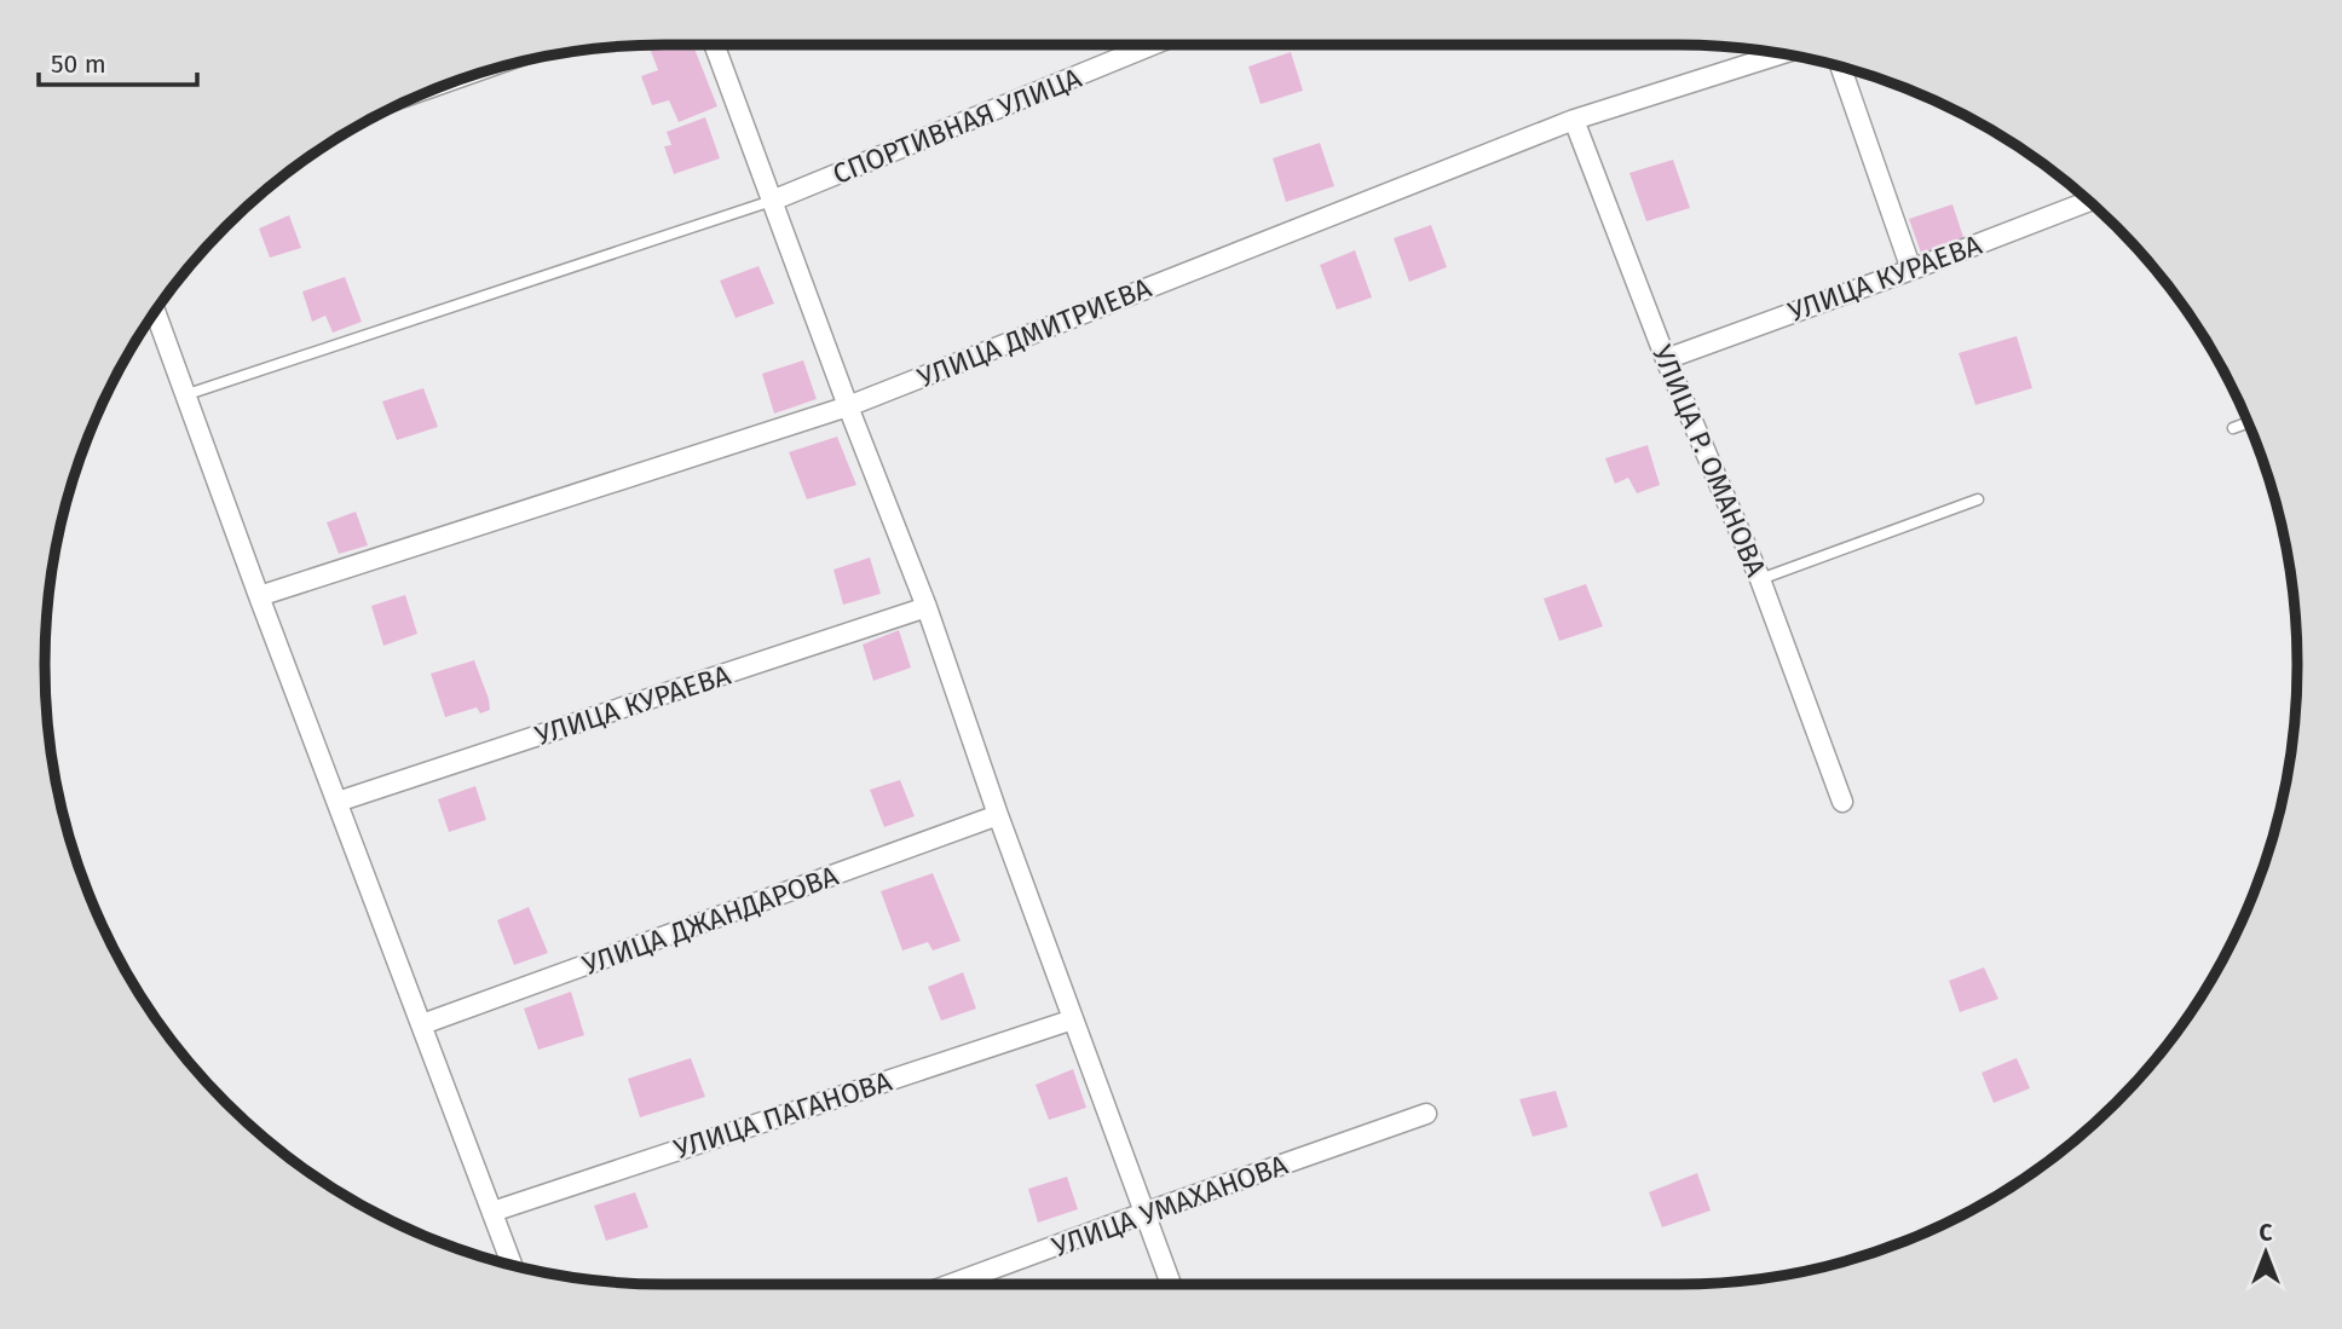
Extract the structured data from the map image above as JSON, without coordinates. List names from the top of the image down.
{
  "streets": {
    "street": [
      "СПОРТИВНАЯ УЛИЦА",
      "УЛИЦА КУРАЕВА",
      "УЛИЦА ДМИТРИЕВА",
      "УЛИЦА Р. ОМАНОВА",
      "УЛИЦА ДЖАНДАРОВА",
      "УЛИЦА ПАГАНОВА",
      "УЛИЦА УМАХАНОВА"
    ]
  },
  "crossings": [
    ["УЛИЦА КУРАЕВА", "УЛИЦА Р. ОМАНОВА"],
    ["УЛИЦА ДМИТРИЕВА", "УЛИЦА Р. ОМАНОВА"]
  ],
  "scale_bar": "50 m",
  "north": "top"
}
